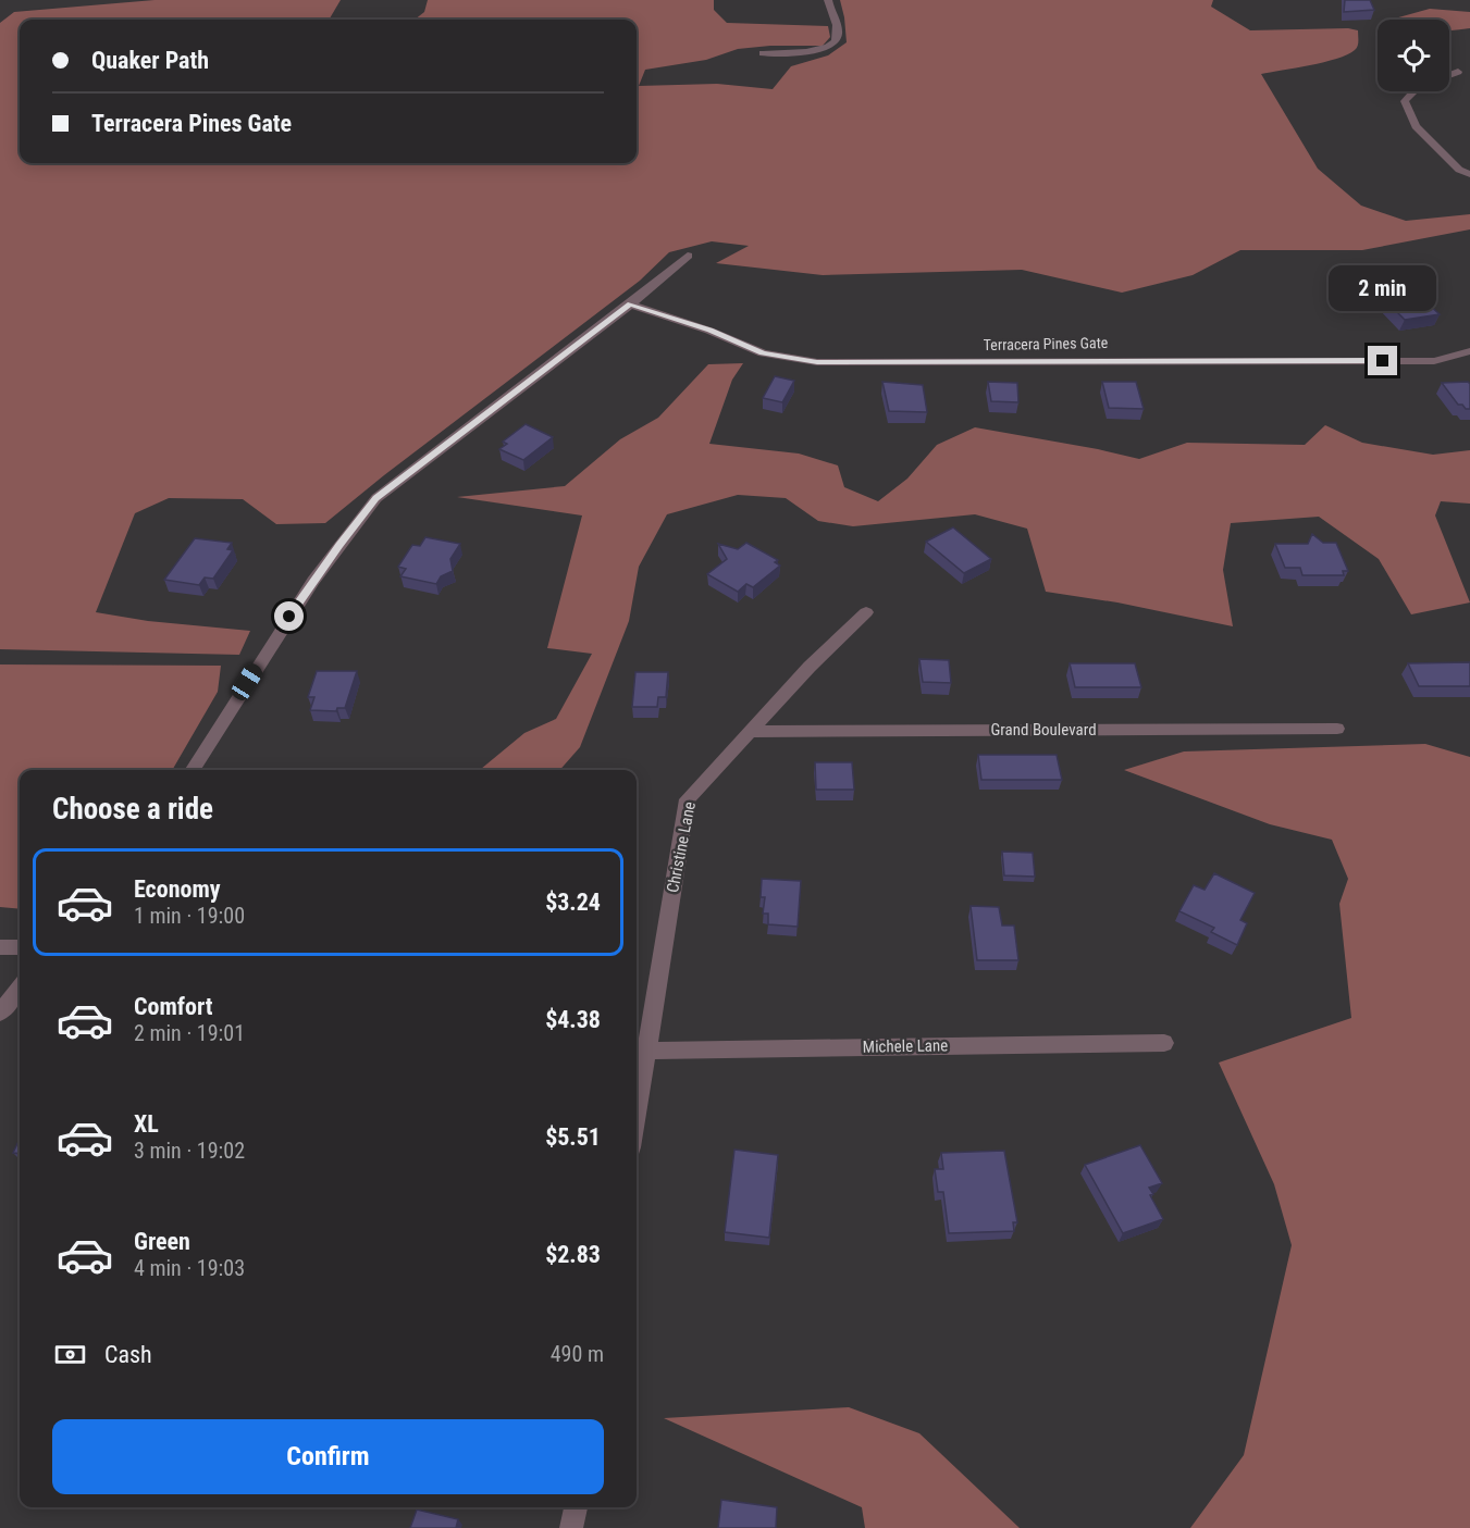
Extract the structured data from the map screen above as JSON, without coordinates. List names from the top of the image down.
{
  "streets": {
    "street": [
      "Terracera Pines Gate",
      "Grand Boulevard",
      "Christine Lane",
      "Michele Lane"
    ]
  },
  "crossings": [
    ["Grand Boulevard", "Christine Lane"],
    ["Christine Lane", "Michele Lane"]
  ],
  "page": {
    "banner": ["Quaker Path", "Terracera Pines Gate"],
    "bubble": "2 min",
    "heading": "Choose a ride",
    "list": [
      {
        "name": "Economy",
        "note": "1 min · 19:00",
        "value": "$3.24"
      },
      {
        "name": "Comfort",
        "note": "2 min · 19:01",
        "value": "$4.38"
      },
      {
        "name": "XL",
        "note": "3 min · 19:02",
        "value": "$5.51"
      },
      {
        "name": "Green",
        "note": "4 min · 19:03",
        "value": "$2.83"
      }
    ],
    "pay": ["Cash", "490 m"],
    "buttons": "Confirm"
  }
}
